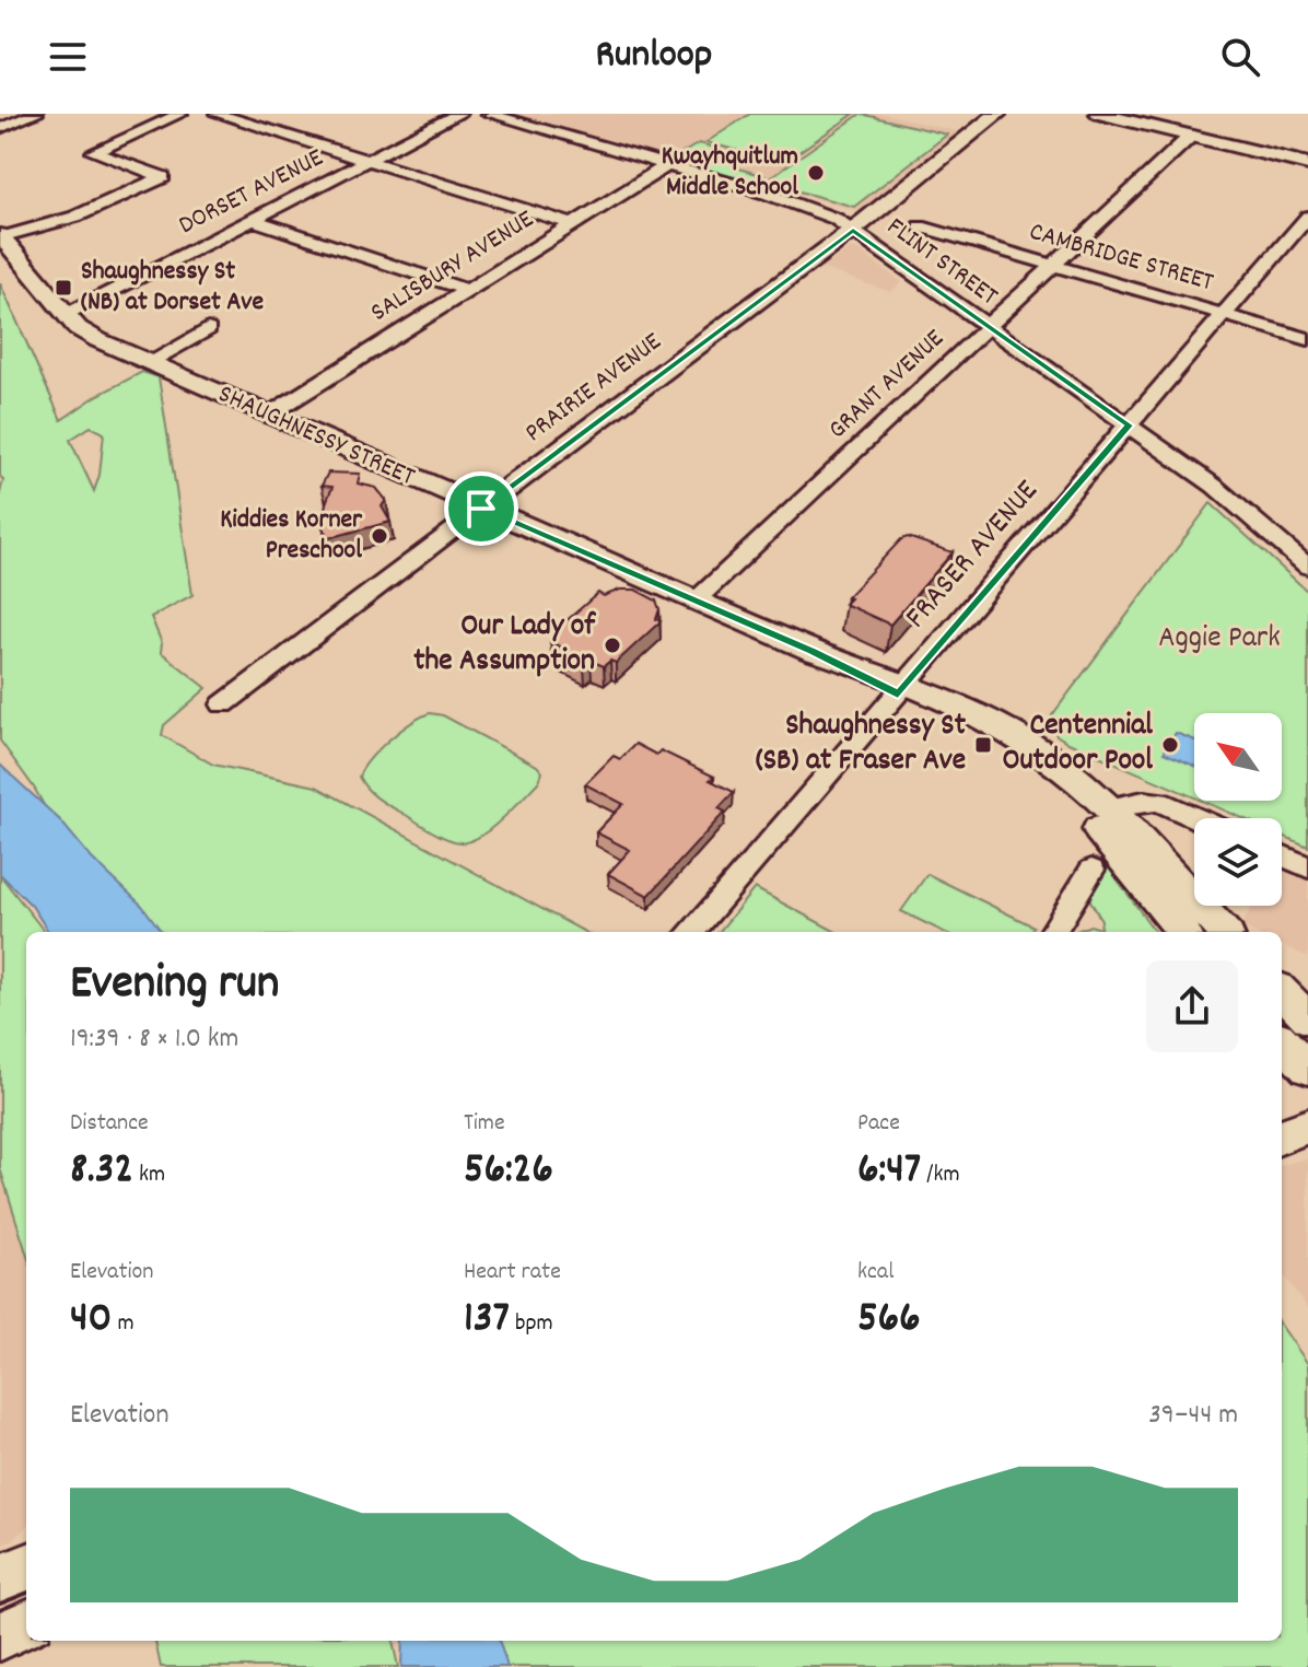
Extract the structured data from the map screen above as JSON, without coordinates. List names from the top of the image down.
{
  "streets": {
    "main road": ["PRAIRIE AVENUE", "SHAUGHNESSY STREET"],
    "street": [
      "DORSET AVENUE",
      "CAMBRIDGE STREET",
      "FLINT STREET",
      "SALISBURY AVENUE",
      "GRANT AVENUE",
      "FRASER AVENUE"
    ]
  },
  "crossings": [
    ["DORSET AVENUE", "SHAUGHNESSY STREET"],
    ["CAMBRIDGE STREET", "GRANT AVENUE"],
    ["CAMBRIDGE STREET", "FRASER AVENUE"],
    ["FLINT STREET", "SALISBURY AVENUE"],
    ["FLINT STREET", "GRANT AVENUE"],
    ["FLINT STREET", "PRAIRIE AVENUE"],
    ["FLINT STREET", "FRASER AVENUE"],
    ["SALISBURY AVENUE", "SHAUGHNESSY STREET"],
    ["GRANT AVENUE", "SHAUGHNESSY STREET"],
    ["PRAIRIE AVENUE", "SHAUGHNESSY STREET"],
    ["SHAUGHNESSY STREET", "FRASER AVENUE"]
  ],
  "parks": ["Aggie Park"],
  "places": {
    "other": [
      "Kwayhquitlum Middle School",
      "Kiddies Korner Preschool",
      "Our Lady of the Assumption",
      "Centennial Outdoor Pool"
    ],
    "transit": ["Shaughnessy St (NB) at Dorset Ave", "Shaughnessy St (SB) at Fraser Ave"]
  },
  "north": "top left",
  "page": {
    "header": "Runloop",
    "heading": ["Evening run", "19:39 · 8 × 1.0 km"],
    "stats": [
      ["Distance", "8.32 km"],
      ["Time", "56:26"],
      ["Pace", "6:47 /km"],
      ["Elevation", "40 m"],
      ["Heart rate", "137 bpm"],
      ["kcal", "566"]
    ],
    "chart": ["Elevation", "39–44 m"]
  }
}
